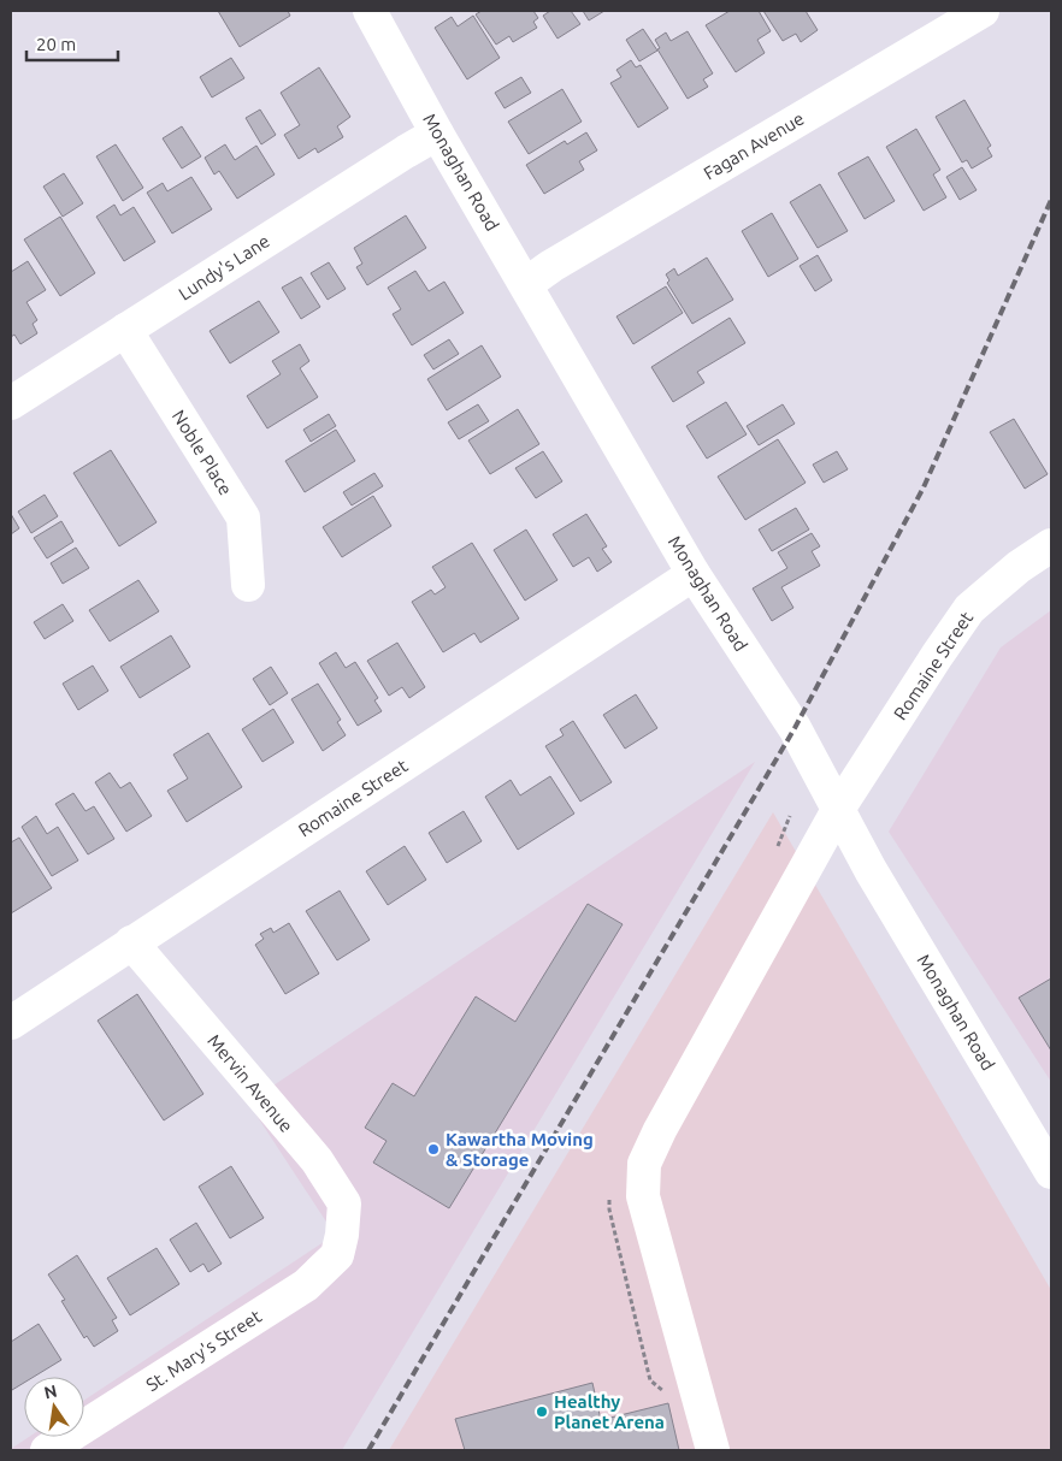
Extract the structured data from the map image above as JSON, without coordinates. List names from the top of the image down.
{
  "streets": {
    "street": [
      "Fagan Avenue",
      "Monaghan Road",
      "Lundy's Lane",
      "Noble Place",
      "Romaine Street",
      "Mervin Avenue",
      "St. Mary's Street"
    ]
  },
  "crossings": [
    ["Fagan Avenue", "Monaghan Road"],
    ["Monaghan Road", "Lundy's Lane"],
    ["Monaghan Road", "Romaine Street"],
    ["Lundy's Lane", "Noble Place"],
    ["Romaine Street", "Mervin Avenue"],
    ["Mervin Avenue", "St. Mary's Street"]
  ],
  "places": ["Kawartha Moving & Storage", "Healthy Planet Arena"],
  "scale_bar": "20 m",
  "north": "top"
}
